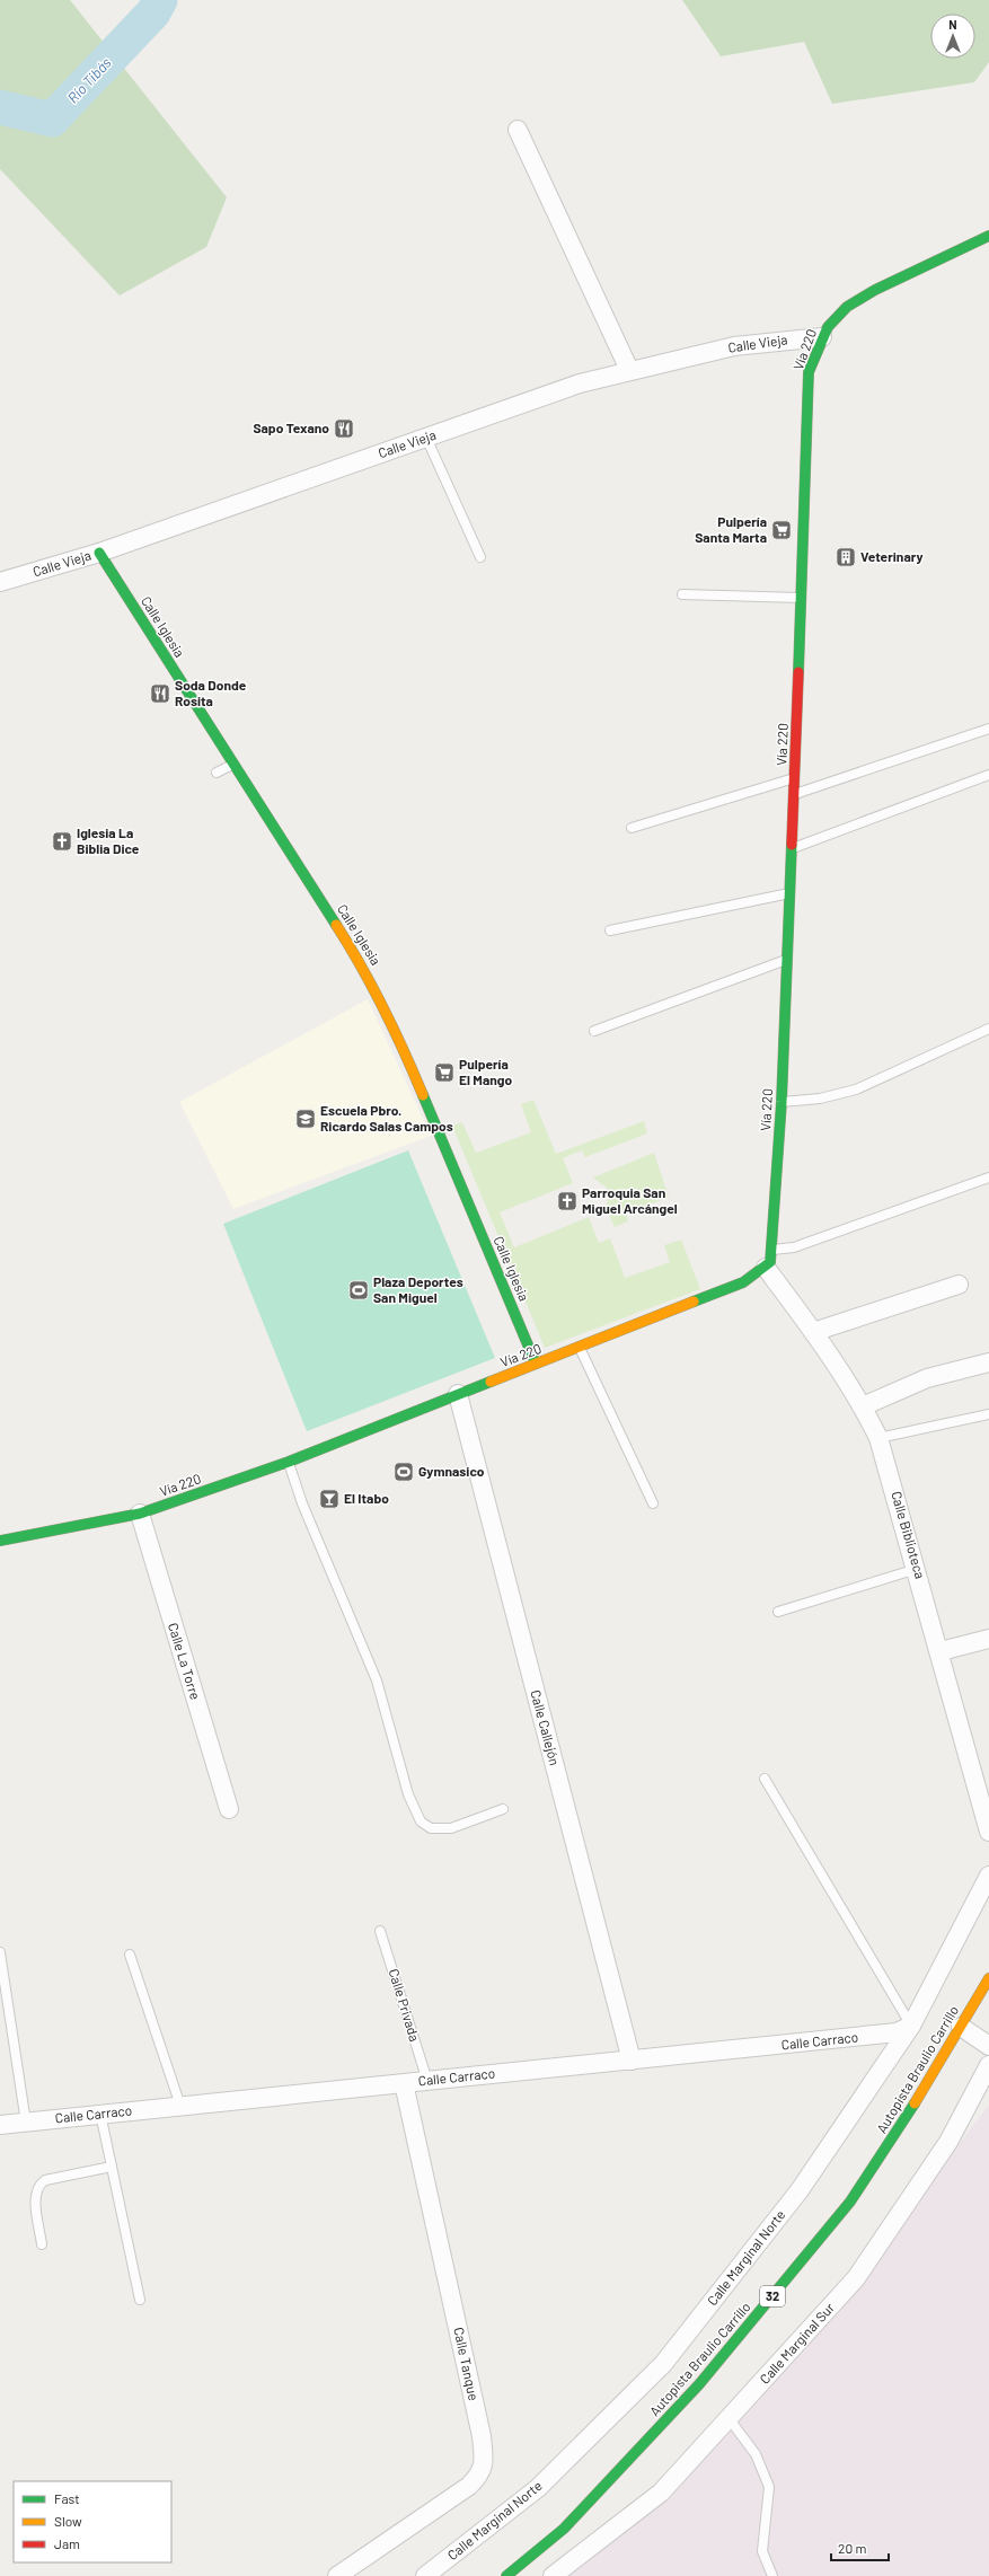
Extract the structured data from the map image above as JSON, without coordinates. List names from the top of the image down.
{
  "streets": {
    "main road": [
      "Vía 220",
      "Calle Iglesia",
      "Autopista Braulio Carrillo",
      "32"
    ],
    "street": [
      "Calle Vieja",
      "Calle Biblioteca",
      "Calle La Torre",
      "Calle Callejón",
      "Calle Carraco",
      "Calle Marginal Norte",
      "Calle Marginal Sur",
      "Calle Tanque"
    ],
    "lane": ["Calle Privada"]
  },
  "crossings": [
    ["Calle Vieja", "Vía 220"],
    ["Calle Vieja", "Calle Iglesia"],
    ["Vía 220", "Calle Iglesia"],
    ["Vía 220", "Calle Biblioteca"],
    ["Vía 220", "Calle La Torre"],
    ["Vía 220", "Calle Callejón"],
    ["Calle Callejón", "Calle Carraco"],
    ["Calle Privada", "Calle Carraco"],
    ["Calle Carraco", "Calle Marginal Norte"],
    ["Calle Carraco", "Calle Tanque"]
  ],
  "water": ["Río Tibás"],
  "places": {
    "restaurant": ["Sapo Texano", "Soda Donde Rosita"],
    "supermarket": ["Pulpería Santa Marta", "Pulpería El Mango"],
    "building": ["Veterinary"],
    "church": ["Iglesia La Biblia Dice", "Parroquia San Miguel Arcángel"],
    "school or university": ["Escuela Pbro. Ricardo Salas Campos"],
    "sports": ["Plaza Deportes San Miguel", "Gymnasico"],
    "bar": ["El Itabo"]
  },
  "legend": ["Fast", "Slow", "Jam"],
  "scale_bar": "20 m",
  "north": "top"
}
